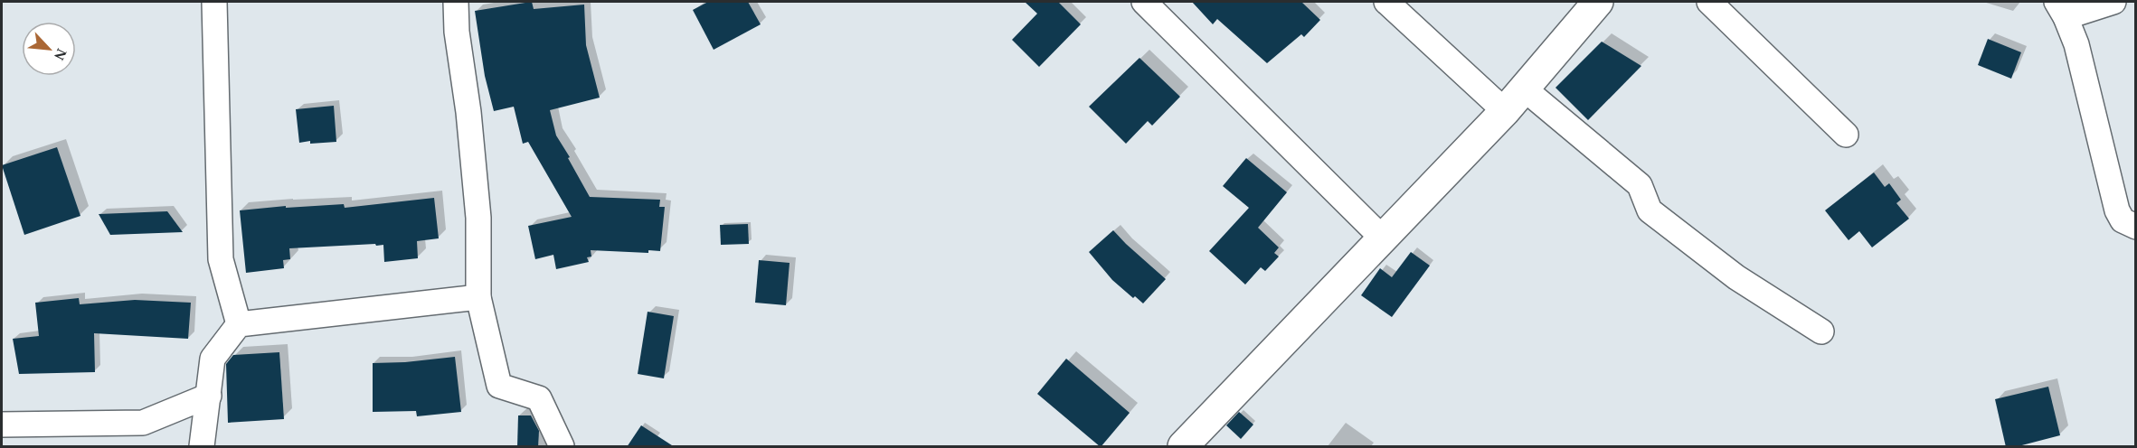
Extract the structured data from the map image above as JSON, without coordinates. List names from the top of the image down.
{
  "north": "bottom right"
}
